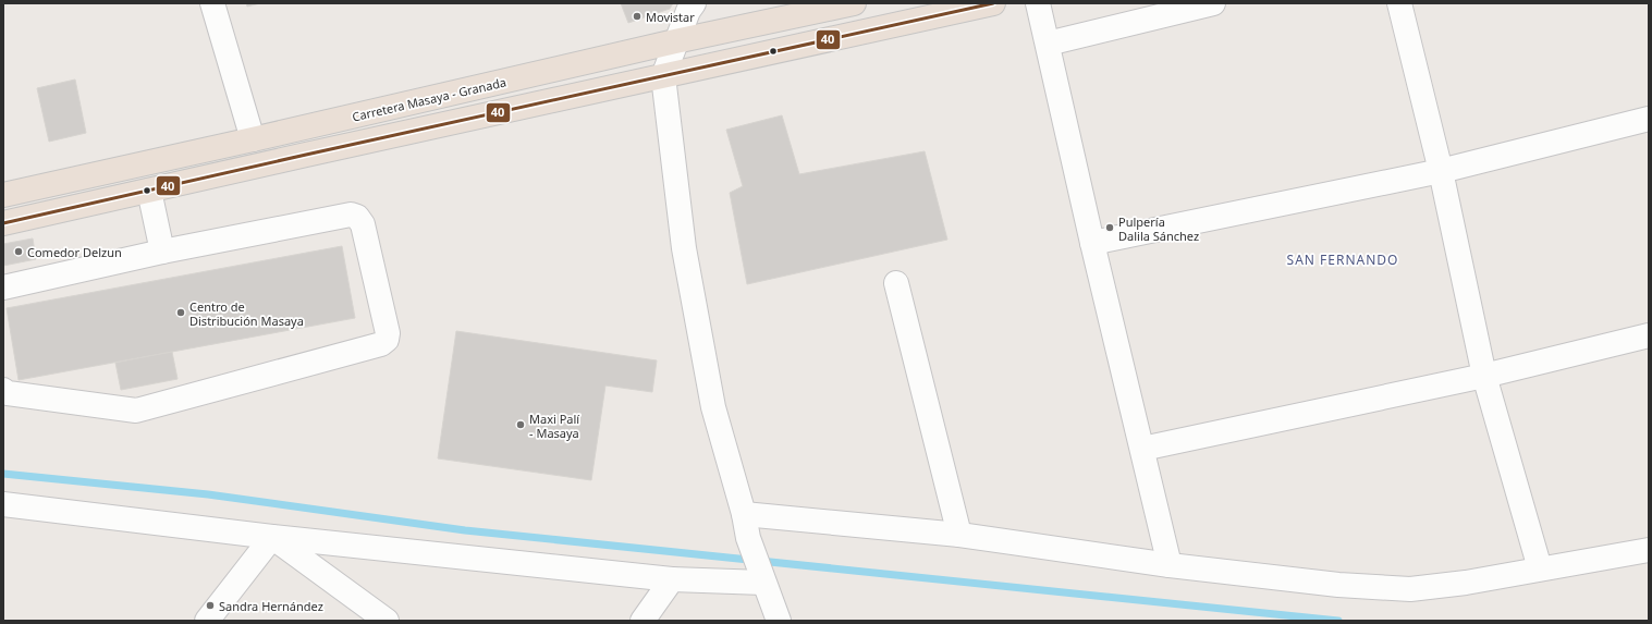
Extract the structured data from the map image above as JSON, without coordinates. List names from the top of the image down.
{
  "streets": {
    "highway": ["Carretera Masaya - Granada"]
  },
  "districts": ["SAN FERNANDO"],
  "places": [
    "Movistar",
    "Pulpería Dalila Sánchez",
    "Comedor Delzun",
    "Centro de Distribución Masaya",
    "Maxi Palí - Masaya",
    "Sandra Hernández"
  ],
  "lines": ["transit line 40"]
}
